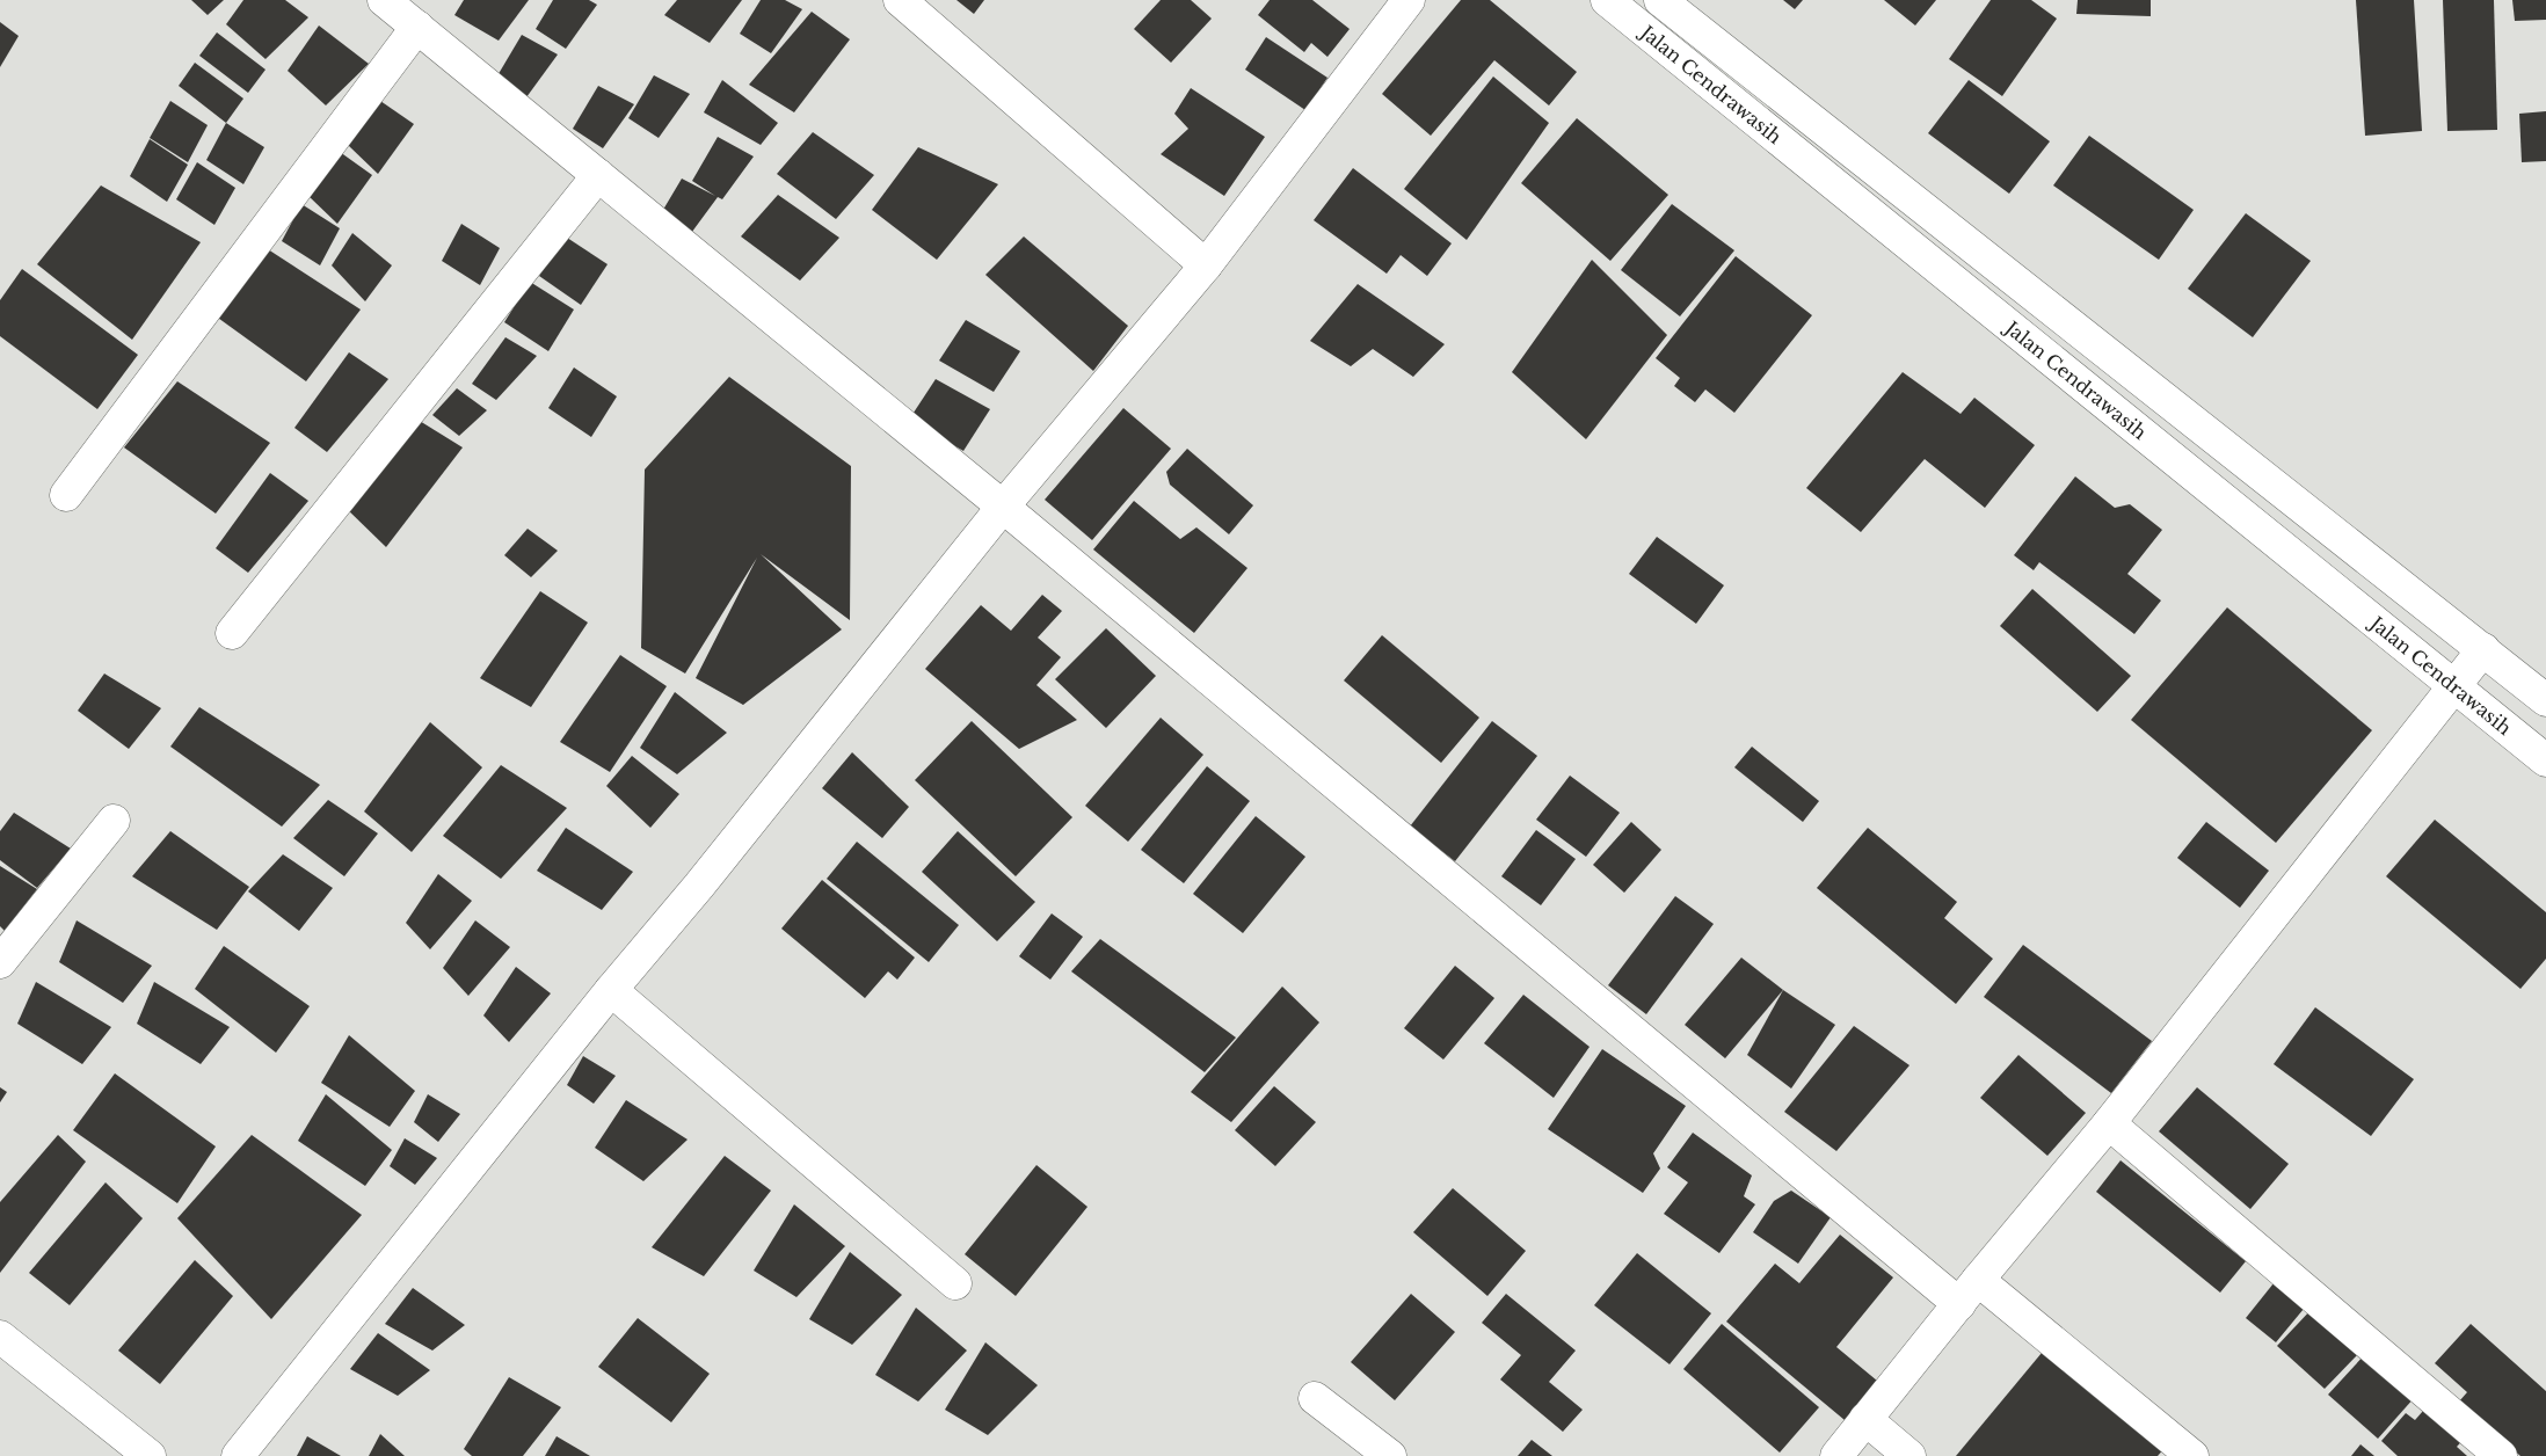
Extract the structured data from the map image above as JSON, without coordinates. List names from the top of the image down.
{
  "streets": {
    "street": ["Jalan Cendrawasih"]
  }
}
